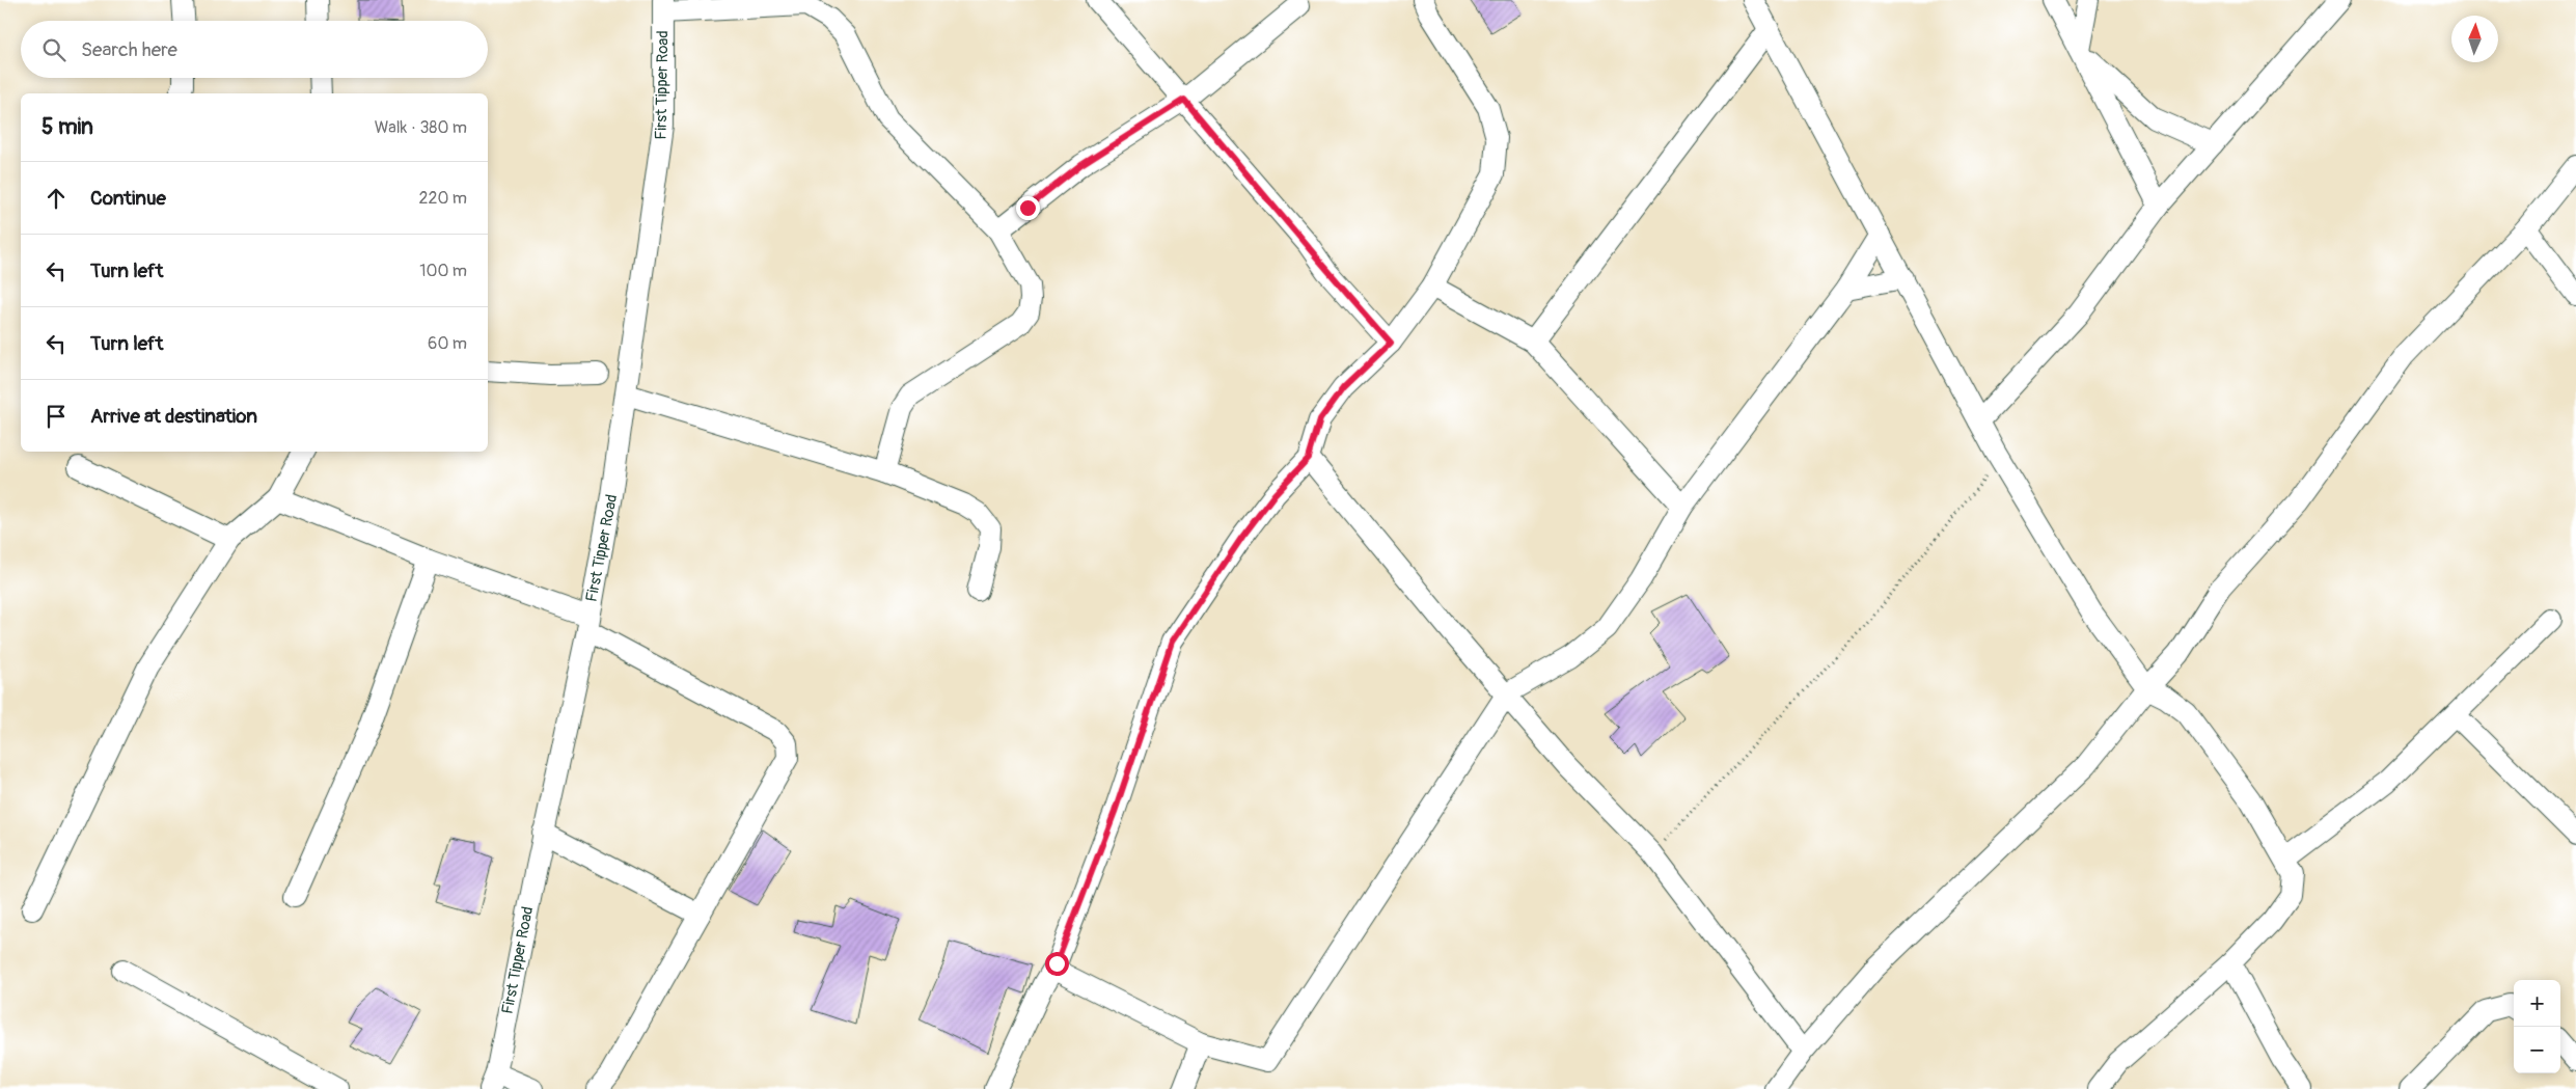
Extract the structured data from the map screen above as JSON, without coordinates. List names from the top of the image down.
{
  "streets": {
    "street": ["First Tipper Road"]
  },
  "north": "top",
  "page": {
    "search": "Search here",
    "heading": ["5 min", "Walk · 380 m"],
    "list": [
      ["Continue", "220 m"],
      ["Turn left", "100 m"],
      ["Turn left", "60 m"],
      "Arrive at destination"
    ],
    "map_buttons": ["+", "−"]
  }
}
